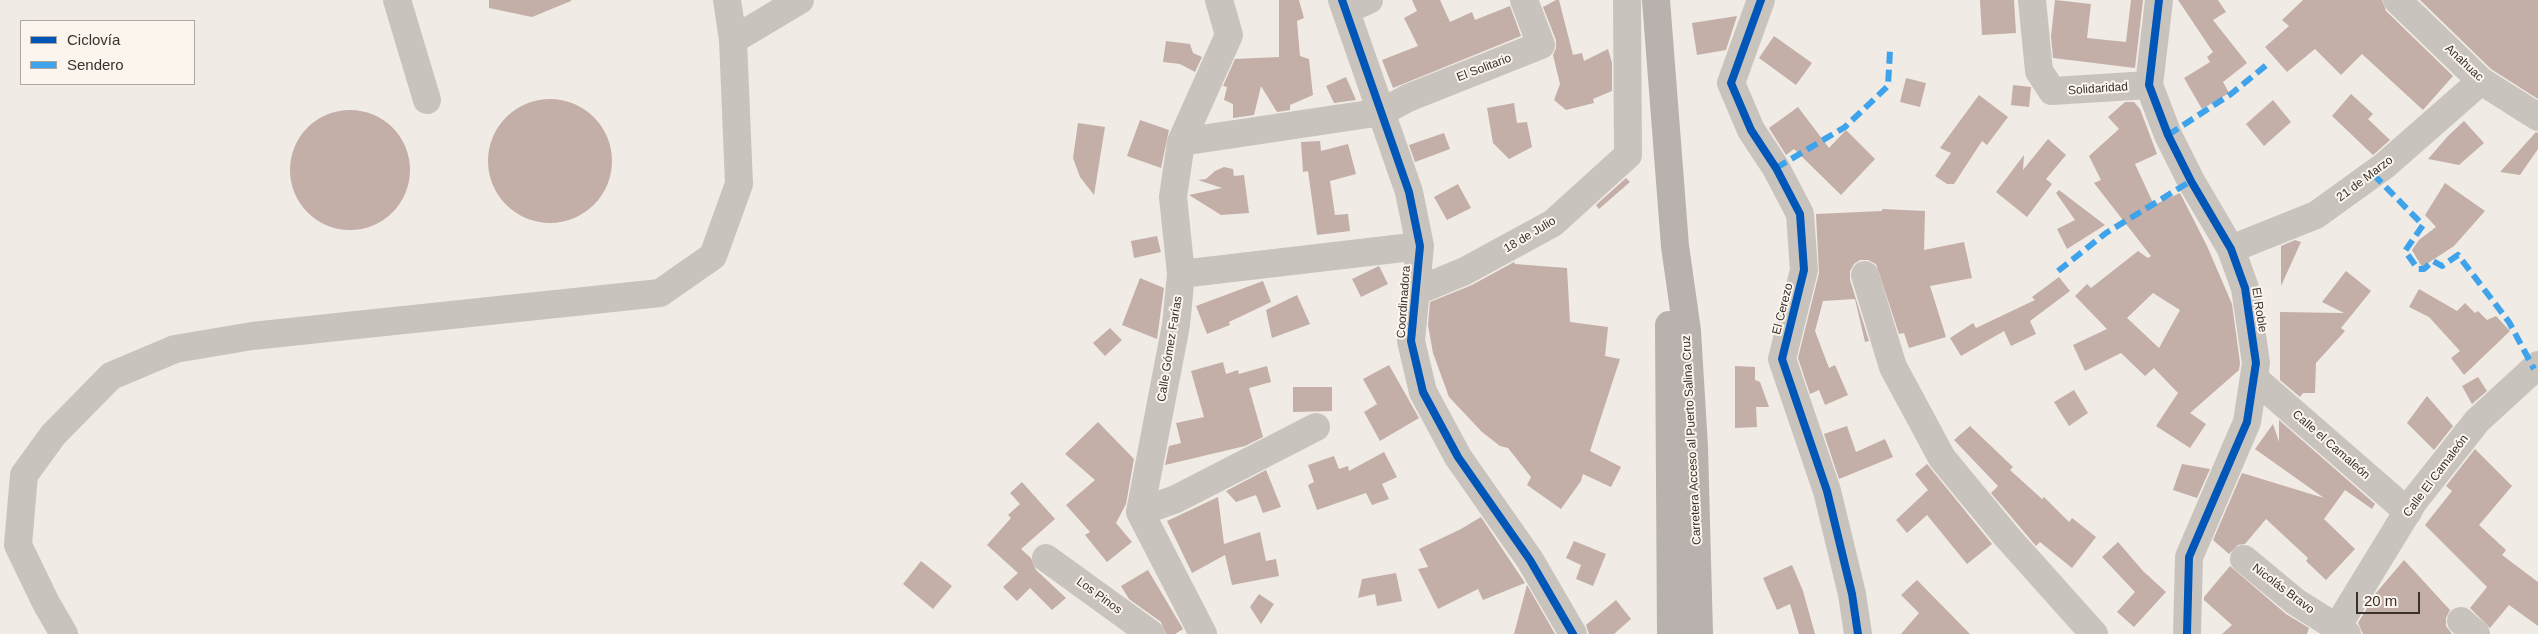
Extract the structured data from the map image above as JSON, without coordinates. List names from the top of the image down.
{
  "streets": {
    "main road": ["Carretera Acceso al Puerto Salina Cruz"],
    "street": [
      "Anahuac",
      "El Solitario",
      "Solidaridad",
      "21 de Marzo",
      "18 de Julio",
      "Coordinadora",
      "El Cerezo",
      "El Roble",
      "Calle Gómez Farías",
      "Calle el Camaleón",
      "Calle El Camaleón",
      "Nicolás Bravo",
      "Los Pinos"
    ]
  },
  "crossings": [
    ["Anahuac", "21 de Marzo"],
    ["El Solitario", "Coordinadora"],
    ["Solidaridad", "El Roble"],
    ["21 de Marzo", "El Roble"],
    ["18 de Julio", "Coordinadora"],
    ["El Roble", "Calle el Camaleón"],
    ["Calle el Camaleón", "Calle El Camaleón"],
    ["Calle El Camaleón", "Nicolás Bravo"]
  ],
  "legend": ["Ciclovía", "Sendero"],
  "scale_bar": "20 m"
}
